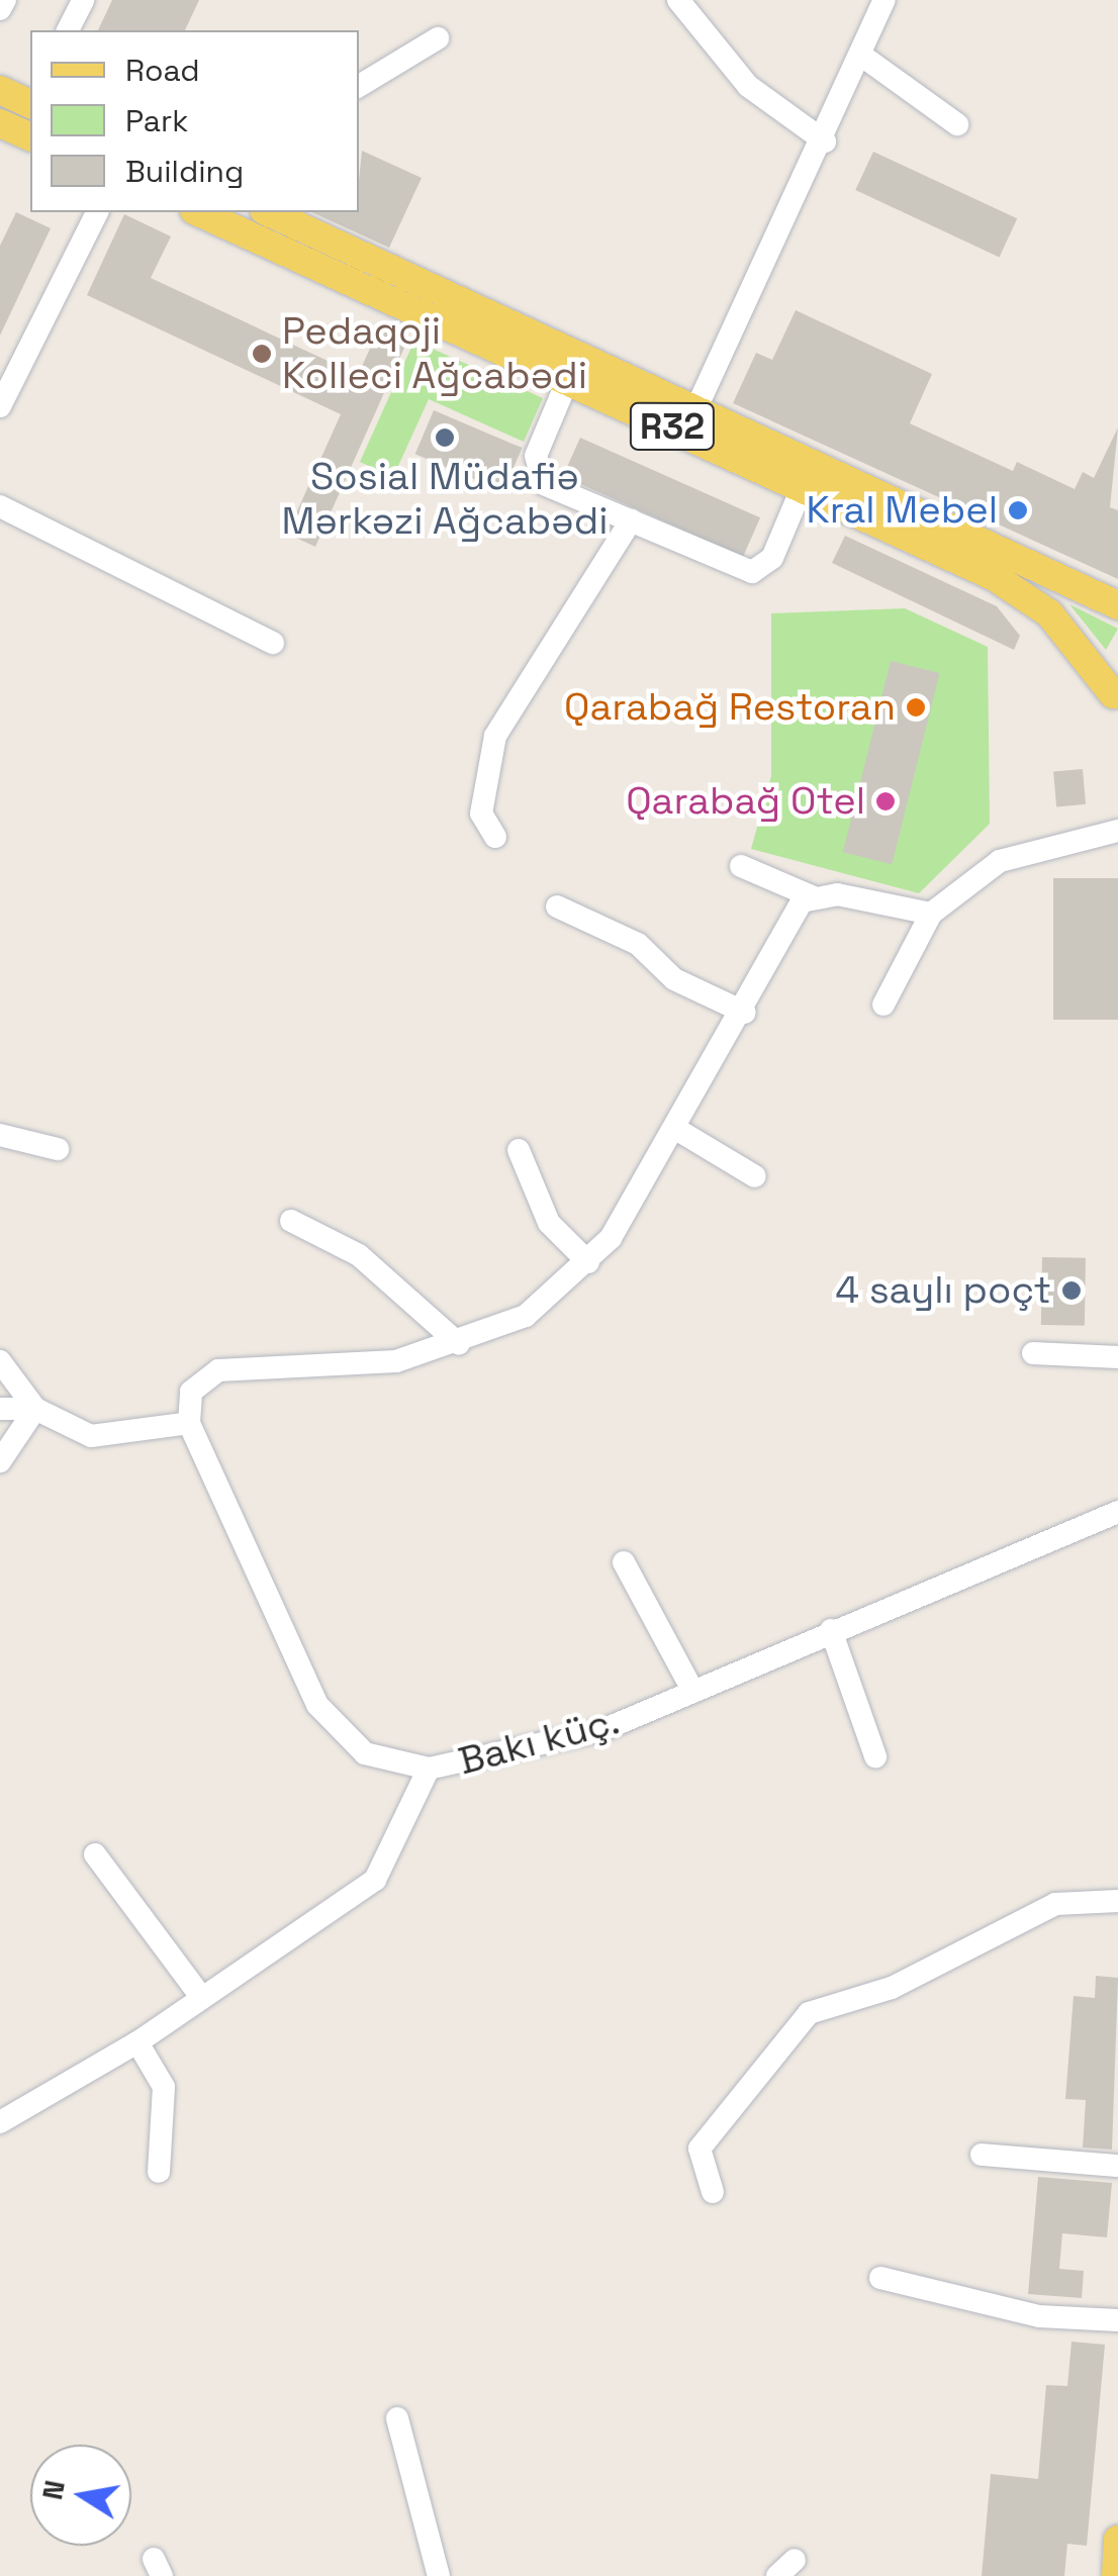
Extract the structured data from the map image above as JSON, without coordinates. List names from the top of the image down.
{
  "streets": {
    "main road": ["R32"],
    "street": ["Bakı küç."]
  },
  "places": [
    "Pedaqoji Kolleci Ağcabədi",
    "Sosial Müdafiə Mərkəzi Ağcabədi",
    "Kral Mebel",
    "Qarabağ Restoran",
    "Qarabağ Otel",
    "4 saylı poçt"
  ],
  "legend": ["Road", "Park", "Building"],
  "north": "left"
}
